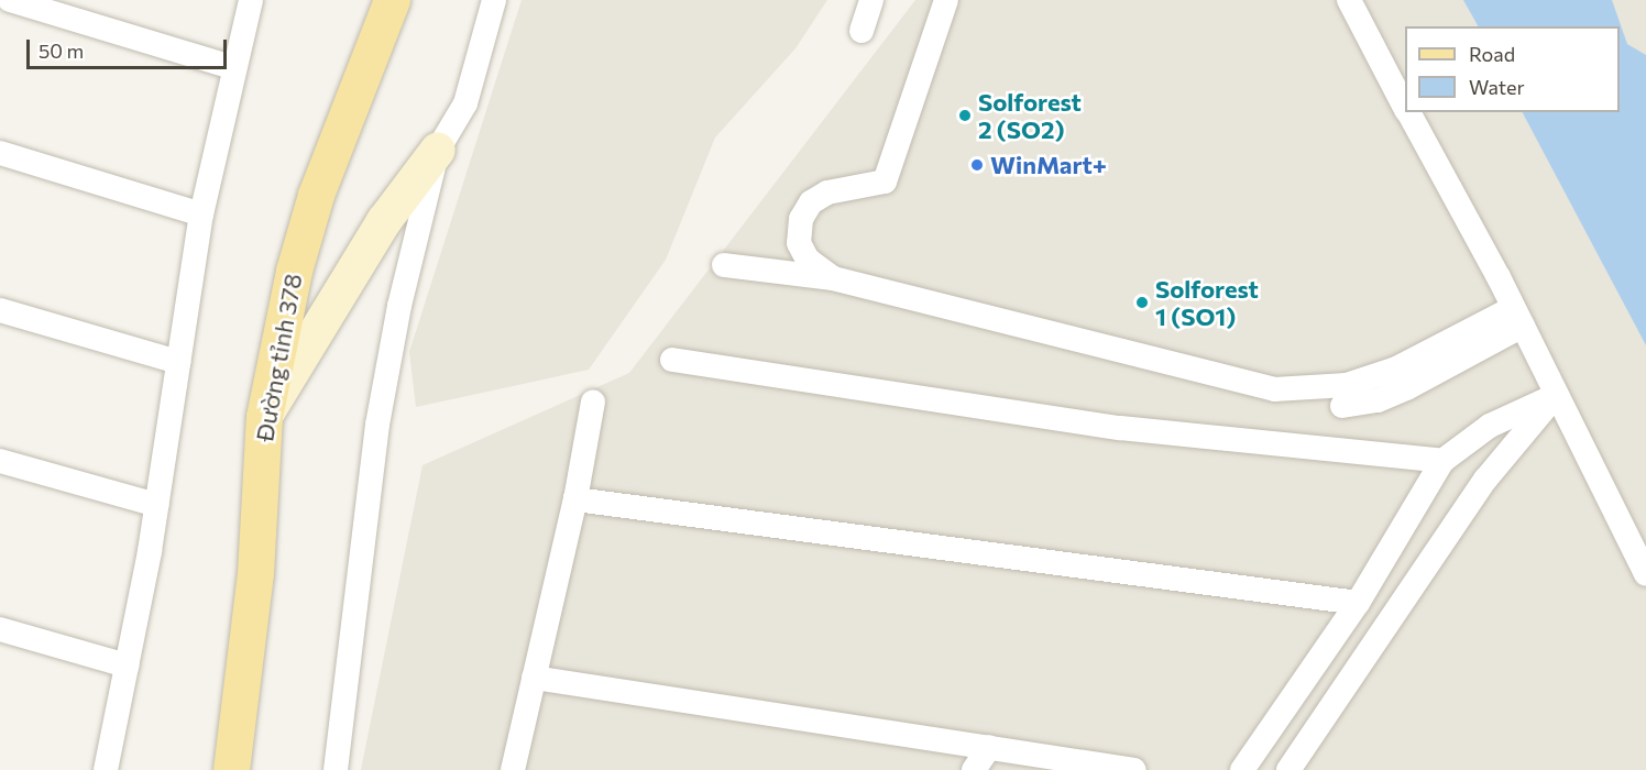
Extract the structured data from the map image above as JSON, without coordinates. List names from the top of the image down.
{
  "streets": {
    "main road": ["Đường tỉnh 378"]
  },
  "places": ["Solforest 2 (SO2)", "WinMart+", "Solforest 1 (SO1)"],
  "legend": ["Road", "Water"],
  "scale_bar": "50 m"
}
